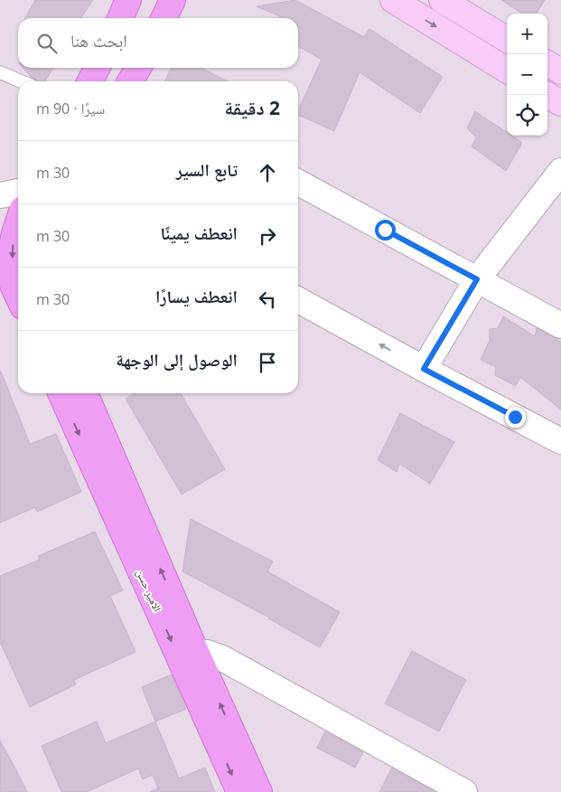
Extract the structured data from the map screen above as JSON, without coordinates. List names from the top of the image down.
{
  "streets": {
    "main road": ["الامير حسن"]
  },
  "page": {
    "map_buttons": ["+", "−"],
    "search": "ابحث هنا",
    "heading": ["2 دقيقة", "سيرًا · 90 m"],
    "list": [
      ["تابع السير", "30 m"],
      ["انعطف يمينًا", "30 m"],
      ["انعطف يسارًا", "30 m"],
      "الوصول إلى الوجهة"
    ]
  }
}
